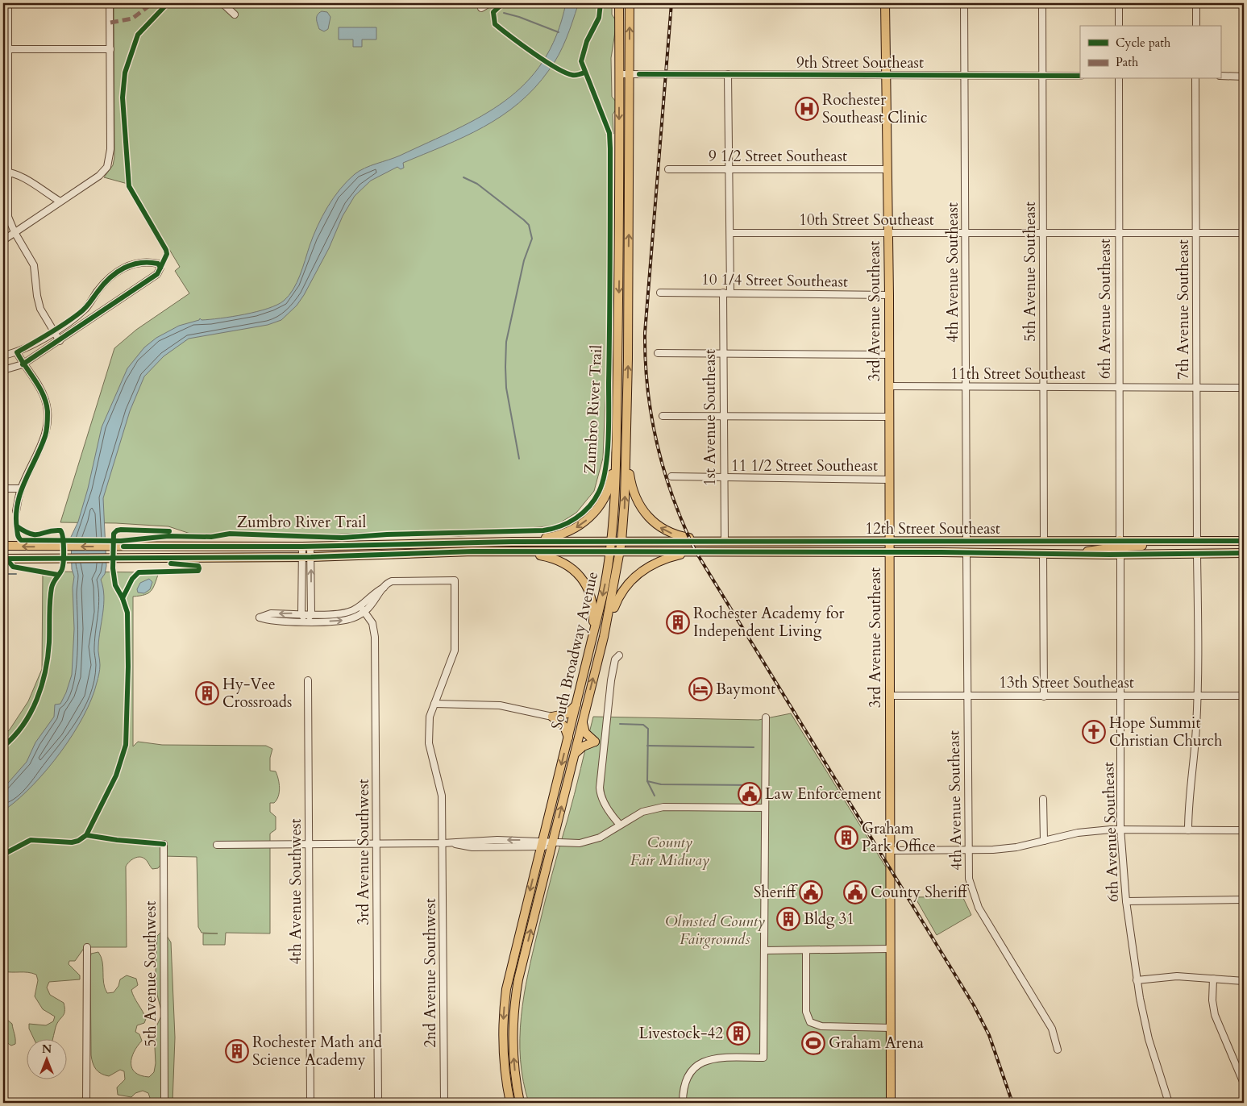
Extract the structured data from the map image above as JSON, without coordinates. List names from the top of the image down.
{
  "streets": {
    "main road": ["3rd Avenue Southeast", "12th Street Southeast", "South Broadway Avenue"],
    "street": [
      "9th Street Southeast",
      "9 1/2 Street Southeast",
      "10th Street Southeast",
      "5th Avenue Southeast",
      "4th Avenue Southeast",
      "10 1/4 Street Southeast",
      "6th Avenue Southeast",
      "7th Avenue Southeast",
      "11th Street Southeast",
      "1st Avenue Southeast",
      "11 1/2 Street Southeast",
      "13th Street Southeast",
      "3rd Avenue Southwest",
      "4th Avenue Southwest",
      "2nd Avenue Southwest",
      "5th Avenue Southwest"
    ],
    "cycle path": ["Zumbro River Trail"]
  },
  "crossings": [
    ["9th Street Southeast", "5th Avenue Southeast"],
    ["9th Street Southeast", "4th Avenue Southeast"],
    ["9th Street Southeast", "3rd Avenue Southeast"],
    ["9th Street Southeast", "1st Avenue Southeast"],
    ["9th Street Southeast", "South Broadway Avenue"],
    ["9 1/2 Street Southeast", "3rd Avenue Southeast"],
    ["9 1/2 Street Southeast", "1st Avenue Southeast"],
    ["10th Street Southeast", "5th Avenue Southeast"],
    ["10th Street Southeast", "4th Avenue Southeast"],
    ["10th Street Southeast", "6th Avenue Southeast"],
    ["10th Street Southeast", "7th Avenue Southeast"],
    ["10th Street Southeast", "3rd Avenue Southeast"],
    ["10th Street Southeast", "1st Avenue Southeast"],
    ["5th Avenue Southeast", "11th Street Southeast"],
    ["5th Avenue Southeast", "12th Street Southeast"],
    ["4th Avenue Southeast", "11th Street Southeast"],
    ["4th Avenue Southeast", "12th Street Southeast"],
    ["4th Avenue Southeast", "13th Street Southeast"],
    ["10 1/4 Street Southeast", "3rd Avenue Southeast"],
    ["10 1/4 Street Southeast", "1st Avenue Southeast"],
    ["6th Avenue Southeast", "11th Street Southeast"],
    ["6th Avenue Southeast", "12th Street Southeast"],
    ["6th Avenue Southeast", "13th Street Southeast"],
    ["7th Avenue Southeast", "11th Street Southeast"],
    ["7th Avenue Southeast", "12th Street Southeast"],
    ["3rd Avenue Southeast", "11th Street Southeast"],
    ["3rd Avenue Southeast", "11 1/2 Street Southeast"],
    ["3rd Avenue Southeast", "12th Street Southeast"],
    ["3rd Avenue Southeast", "13th Street Southeast"],
    ["1st Avenue Southeast", "11 1/2 Street Southeast"],
    ["1st Avenue Southeast", "12th Street Southeast"],
    ["12th Street Southeast", "South Broadway Avenue"]
  ],
  "parks": ["County Fair Midway", "Olmsted County Fairgrounds"],
  "places": {
    "hospital": ["Rochester Southeast Clinic"],
    "building": [
      "Rochester Academy for Independent Living",
      "Hy-Vee Crossroads",
      "Graham Park Office",
      "Bldg 31",
      "Livestock-42",
      "Rochester Math and Science Academy"
    ],
    "hotel": ["Baymont"],
    "church": ["Hope Summit Christian Church"],
    "public building": ["Law Enforcement", "Sheriff", "County Sheriff"],
    "sports": ["Graham Arena"]
  },
  "legend": ["Cycle path", "Path"],
  "north": "top"
}
